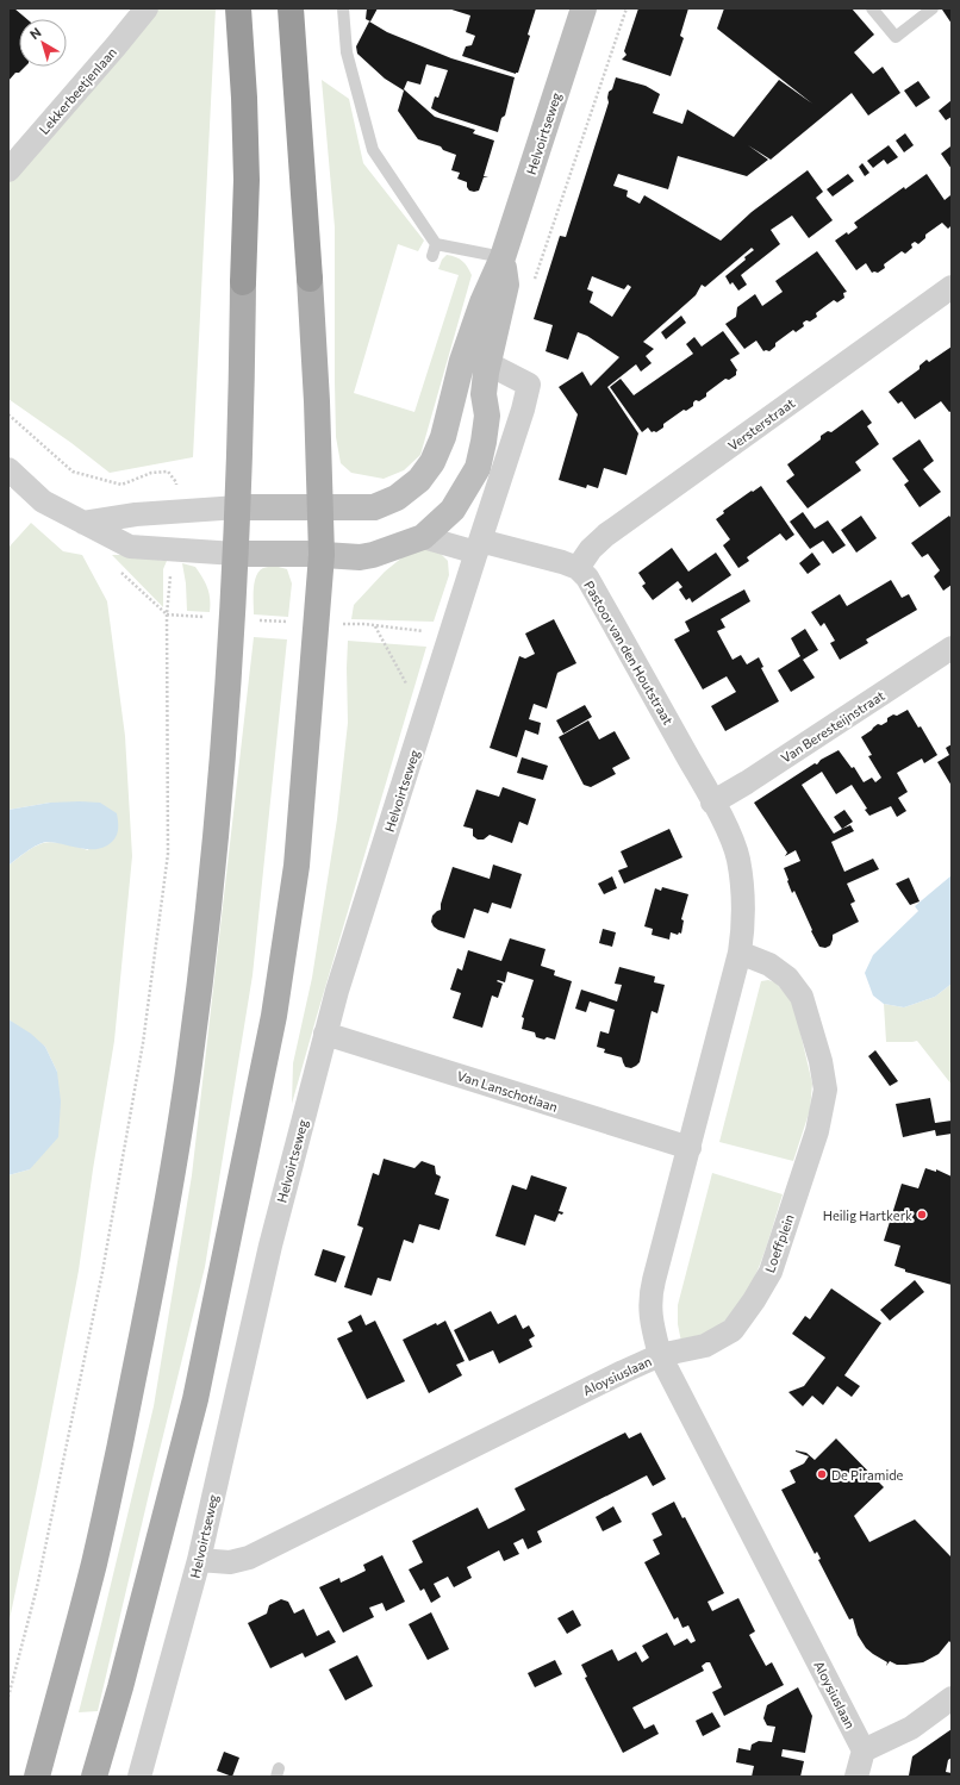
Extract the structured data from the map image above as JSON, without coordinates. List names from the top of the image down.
{
  "streets": {
    "main road": ["Helvoirtseweg"],
    "street": [
      "Lekkerbeetjenlaan",
      "Versterstraat",
      "Pastoor van den Houtstraat",
      "Van Beresteijnstraat",
      "Van Lanschotlaan",
      "Loeffplein",
      "Aloysiuslaan"
    ]
  },
  "crossings": [
    ["Helvoirtseweg", "Pastoor van den Houtstraat"],
    ["Helvoirtseweg", "Van Lanschotlaan"],
    ["Helvoirtseweg", "Aloysiuslaan"],
    ["Versterstraat", "Pastoor van den Houtstraat"],
    ["Pastoor van den Houtstraat", "Van Beresteijnstraat"],
    ["Loeffplein", "Aloysiuslaan"]
  ],
  "places": ["Heilig Hartkerk", "De Piramide"],
  "north": "top left"
}
